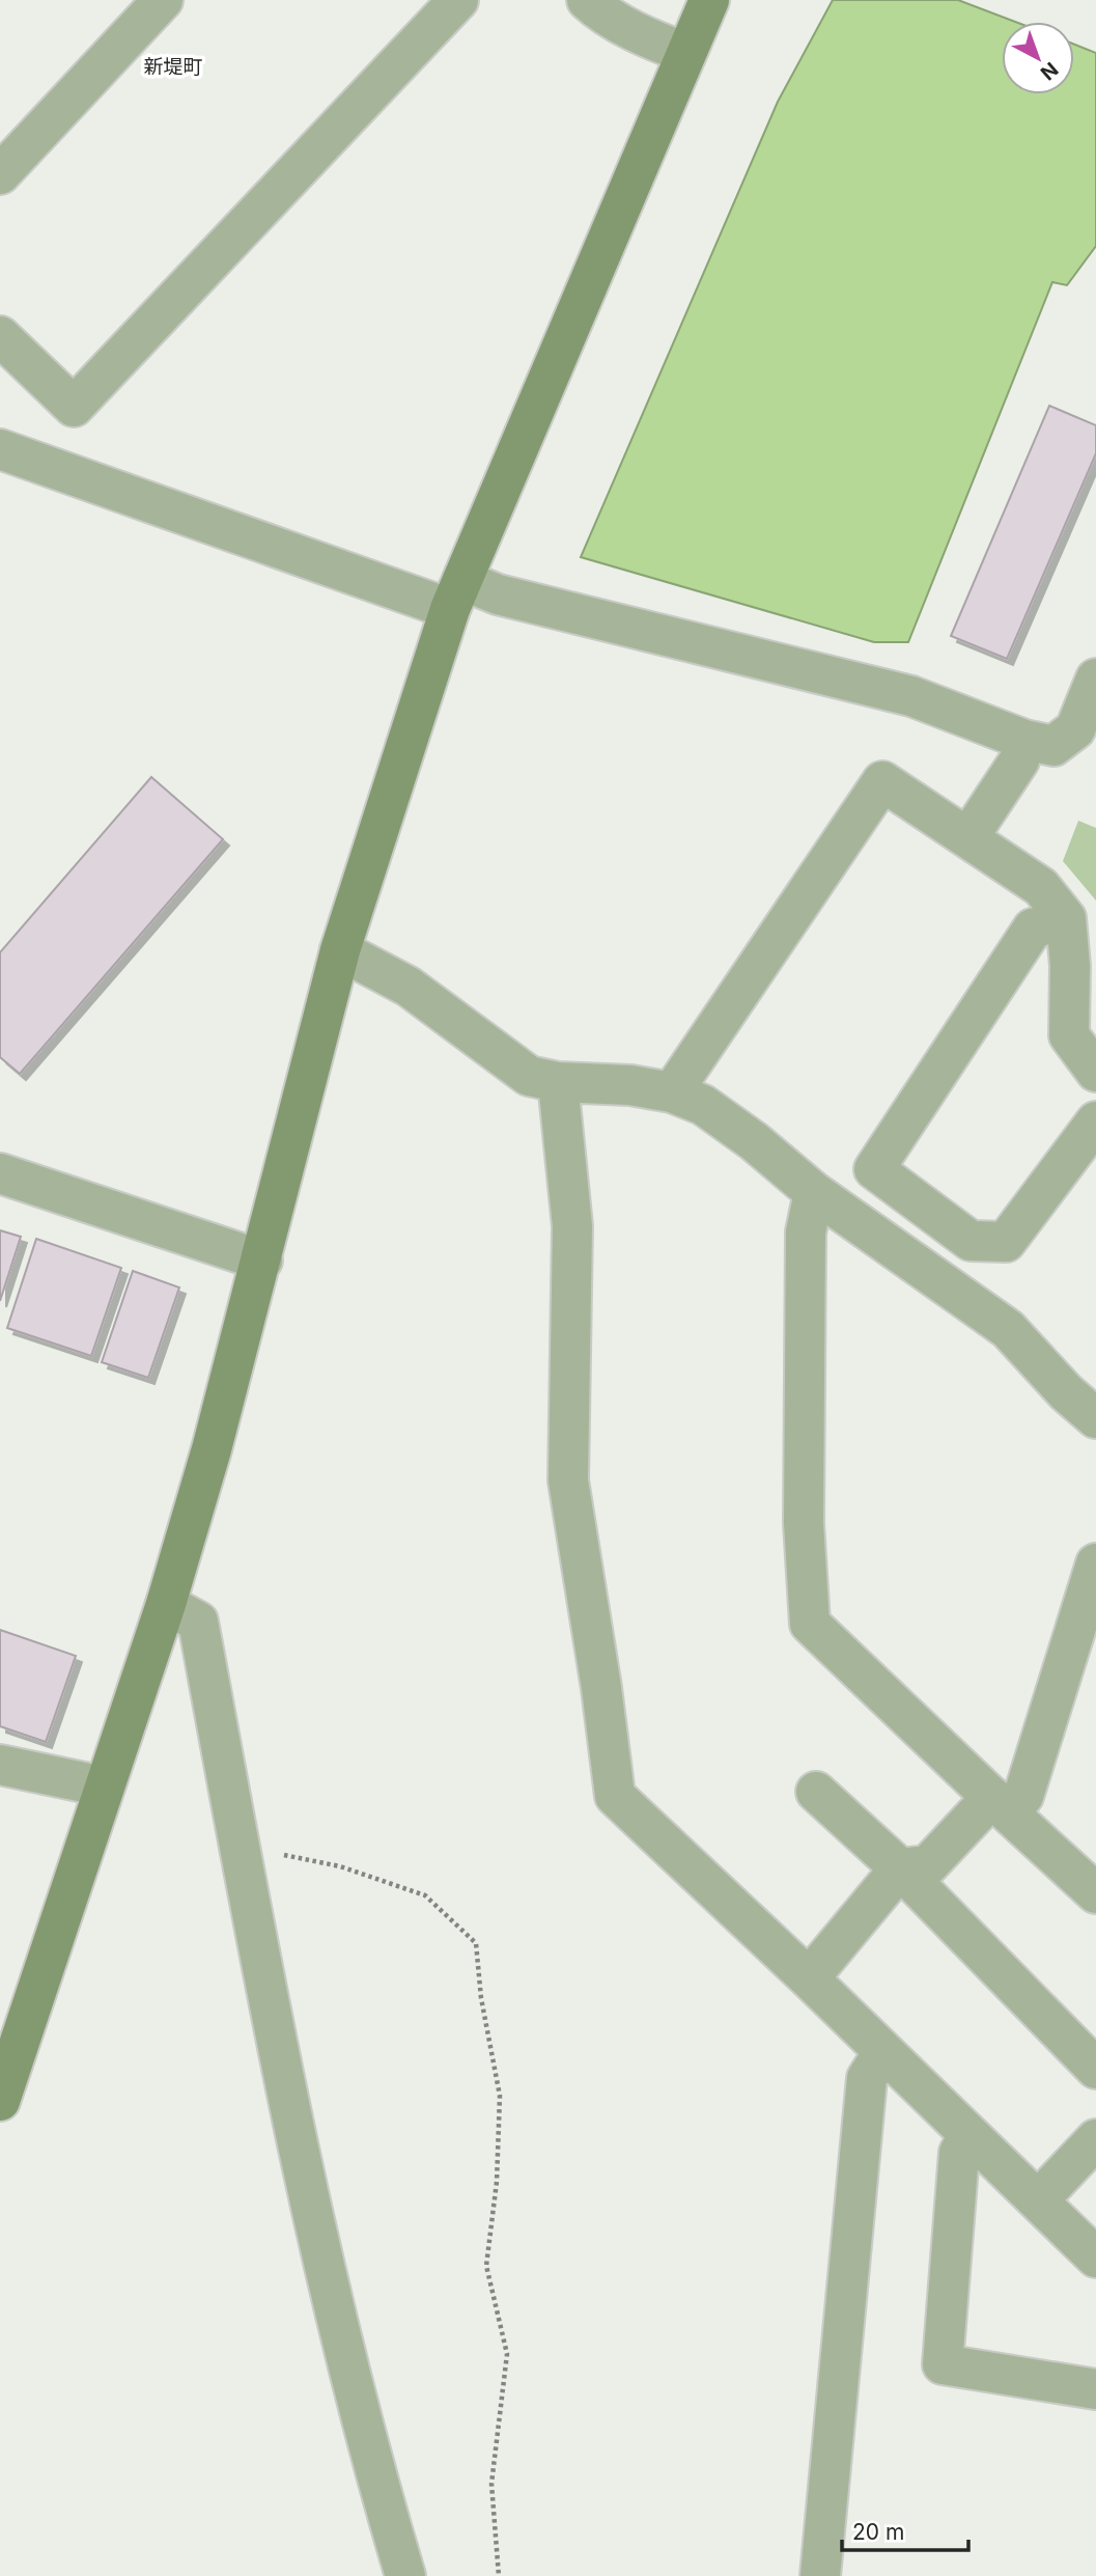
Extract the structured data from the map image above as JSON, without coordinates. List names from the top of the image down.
{
  "districts": ["新堤町"],
  "scale_bar": "20 m",
  "north": "bottom right"
}
